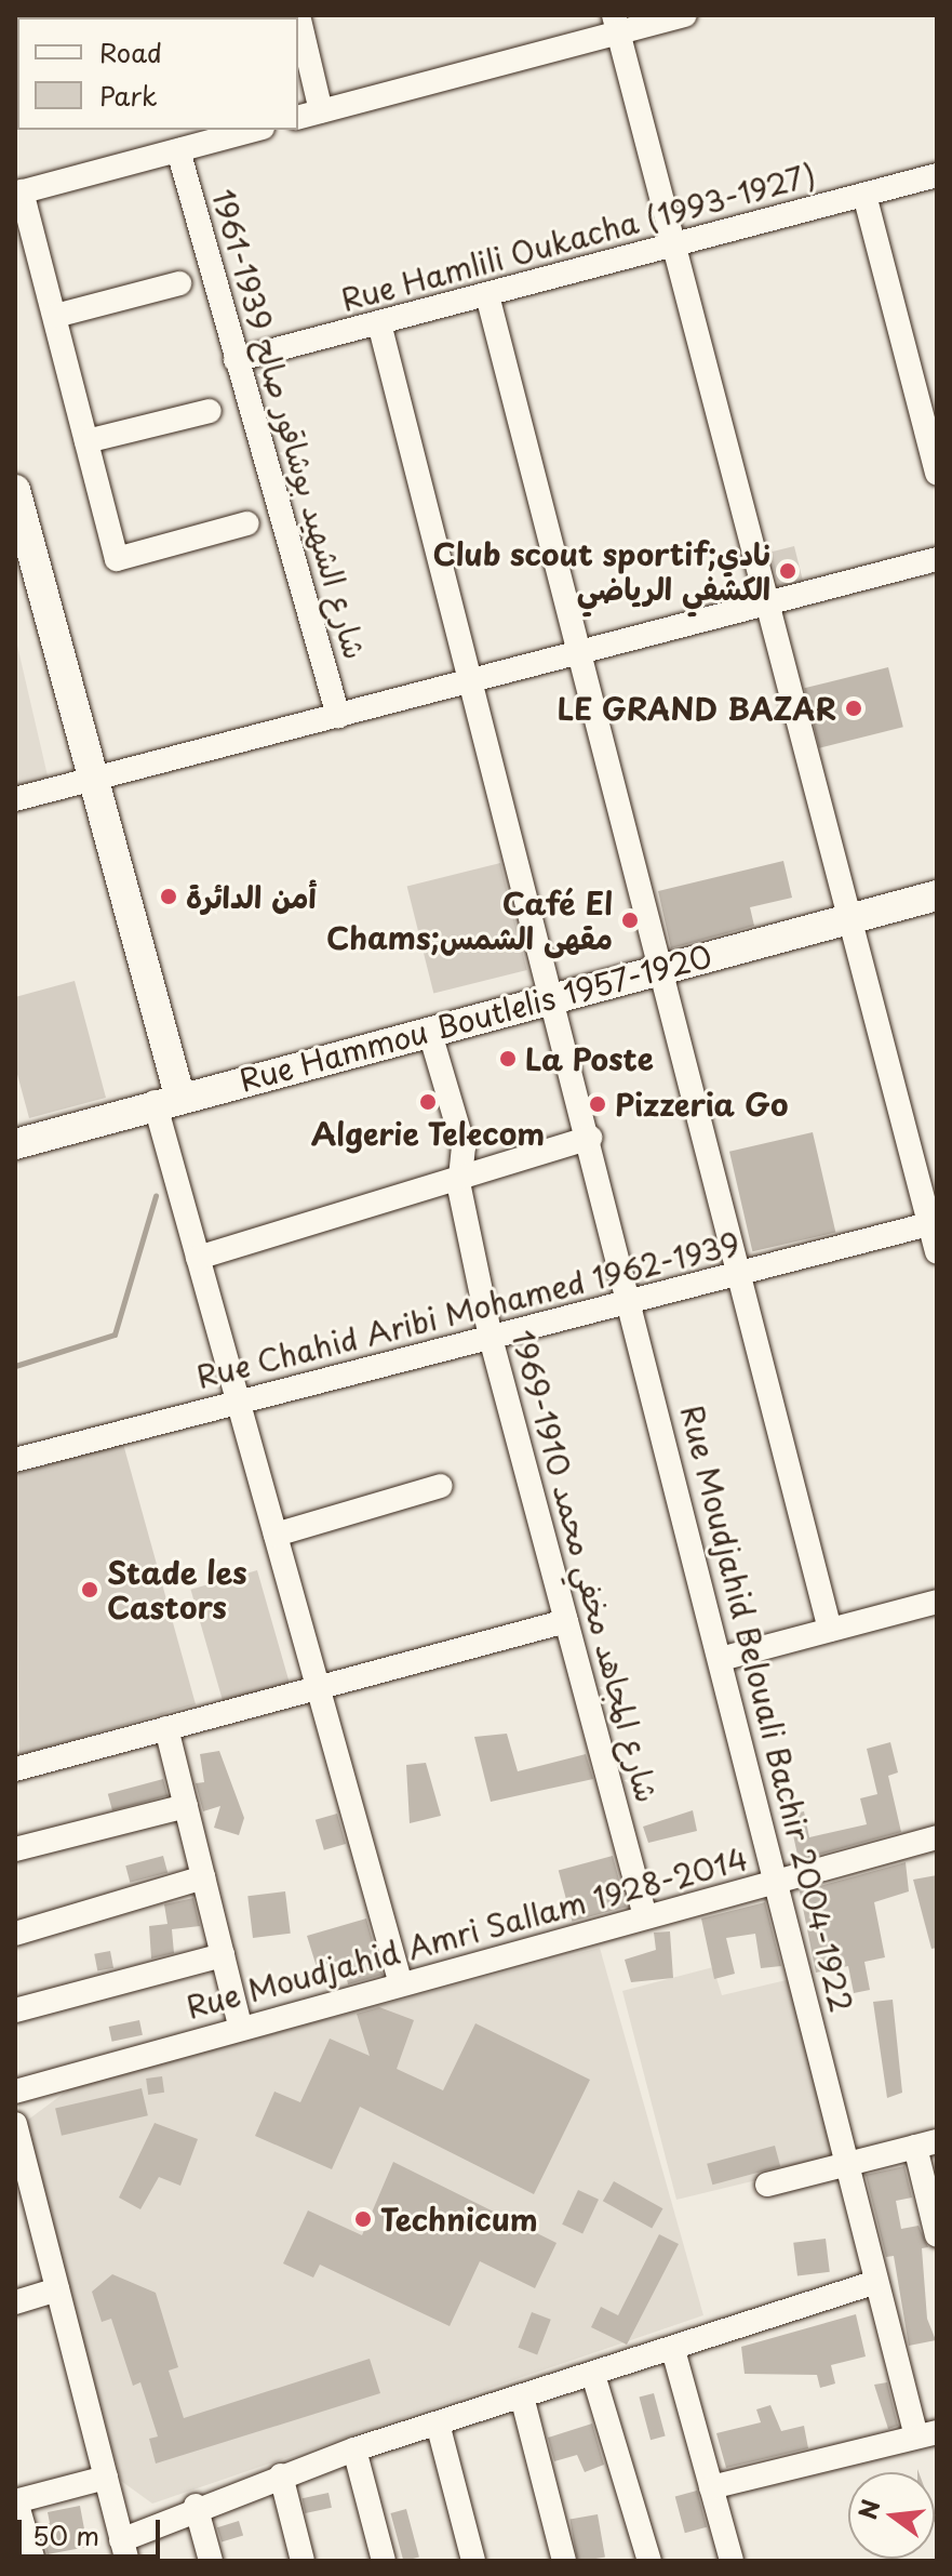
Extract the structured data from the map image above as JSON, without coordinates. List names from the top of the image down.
{
  "streets": {
    "main road": ["Rue Hammou Boutlelis 1957-1920"],
    "street": [
      "Rue Hamlili Oukacha (1993-1927)",
      "شارع الشهيد بوشاقور صالح 1939-1961",
      "Rue Chahid Aribi Mohamed 1962-1939",
      "شارع المجاهد مخفي محمد 1910-1969",
      "Rue Moudjahid Belouali Bachir 2004-1922",
      "Rue Moudjahid Amri Sallam 1928-2014"
    ]
  },
  "crossings": [
    ["Rue Hamlili Oukacha (1993-1927)", "شارع الشهيد بوشاقور صالح 1939-1961"],
    ["Rue Hamlili Oukacha (1993-1927)", "Rue Moudjahid Belouali Bachir 2004-1922"],
    ["Rue Hammou Boutlelis 1957-1920", "شارع المجاهد مخفي محمد 1910-1969"],
    ["Rue Hammou Boutlelis 1957-1920", "Rue Moudjahid Belouali Bachir 2004-1922"],
    ["Rue Chahid Aribi Mohamed 1962-1939", "شارع المجاهد مخفي محمد 1910-1969"],
    ["Rue Chahid Aribi Mohamed 1962-1939", "Rue Moudjahid Belouali Bachir 2004-1922"],
    ["شارع المجاهد مخفي محمد 1910-1969", "Rue Moudjahid Amri Sallam 1928-2014"],
    ["Rue Moudjahid Belouali Bachir 2004-1922", "Rue Moudjahid Amri Sallam 1928-2014"]
  ],
  "places": [
    "Club scout sportif;نادي الكشفي الرياضي",
    "LE GRAND BAZAR",
    "أمن الدائرة",
    "Café El Chams;مقهى الشمس",
    "La Poste",
    "Algerie Telecom",
    "Pizzeria Go",
    "Stade les Castors",
    "Technicum"
  ],
  "legend": ["Road", "Park"],
  "scale_bar": "50 m",
  "north": "left"
}
